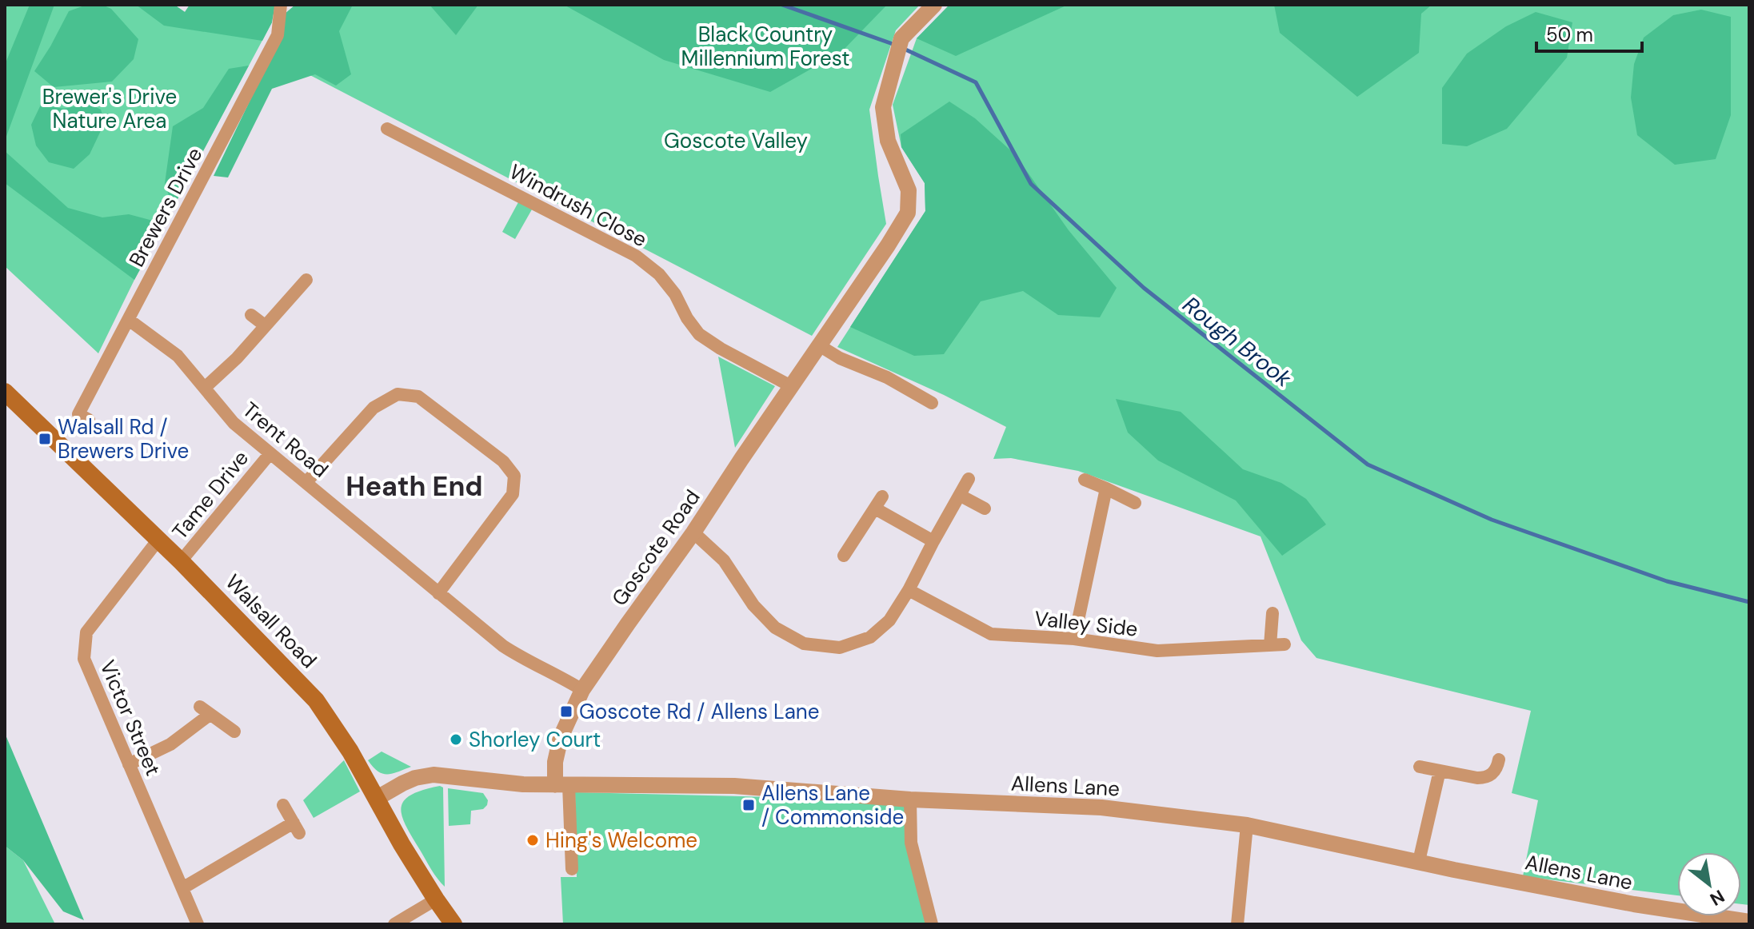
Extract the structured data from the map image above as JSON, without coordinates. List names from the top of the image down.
{
  "streets": {
    "main road": ["Walsall Road"],
    "street": [
      "Windrush Close",
      "Brewers Drive",
      "Trent Road",
      "Tame Drive",
      "Goscote Road",
      "Valley Side",
      "Victor Street",
      "Allens Lane"
    ]
  },
  "crossings": [
    ["Windrush Close", "Goscote Road"],
    ["Brewers Drive", "Trent Road"],
    ["Trent Road", "Tame Drive"],
    ["Trent Road", "Goscote Road"],
    ["Tame Drive", "Walsall Road"],
    ["Goscote Road", "Allens Lane"],
    ["Walsall Road", "Victor Street"],
    ["Walsall Road", "Allens Lane"]
  ],
  "districts": ["Heath End"],
  "water": ["Rough Brook"],
  "parks": ["Black Country Millennium Forest", "Brewer's Drive Nature Area", "Goscote Valley"],
  "places": {
    "transit": ["Walsall Rd / Brewers Drive", "Goscote Rd / Allens Lane", "Allens Lane / Commonside"],
    "other": ["Shorley Court", "Hing's Welcome"]
  },
  "scale_bar": "50 m",
  "north": "bottom right"
}
